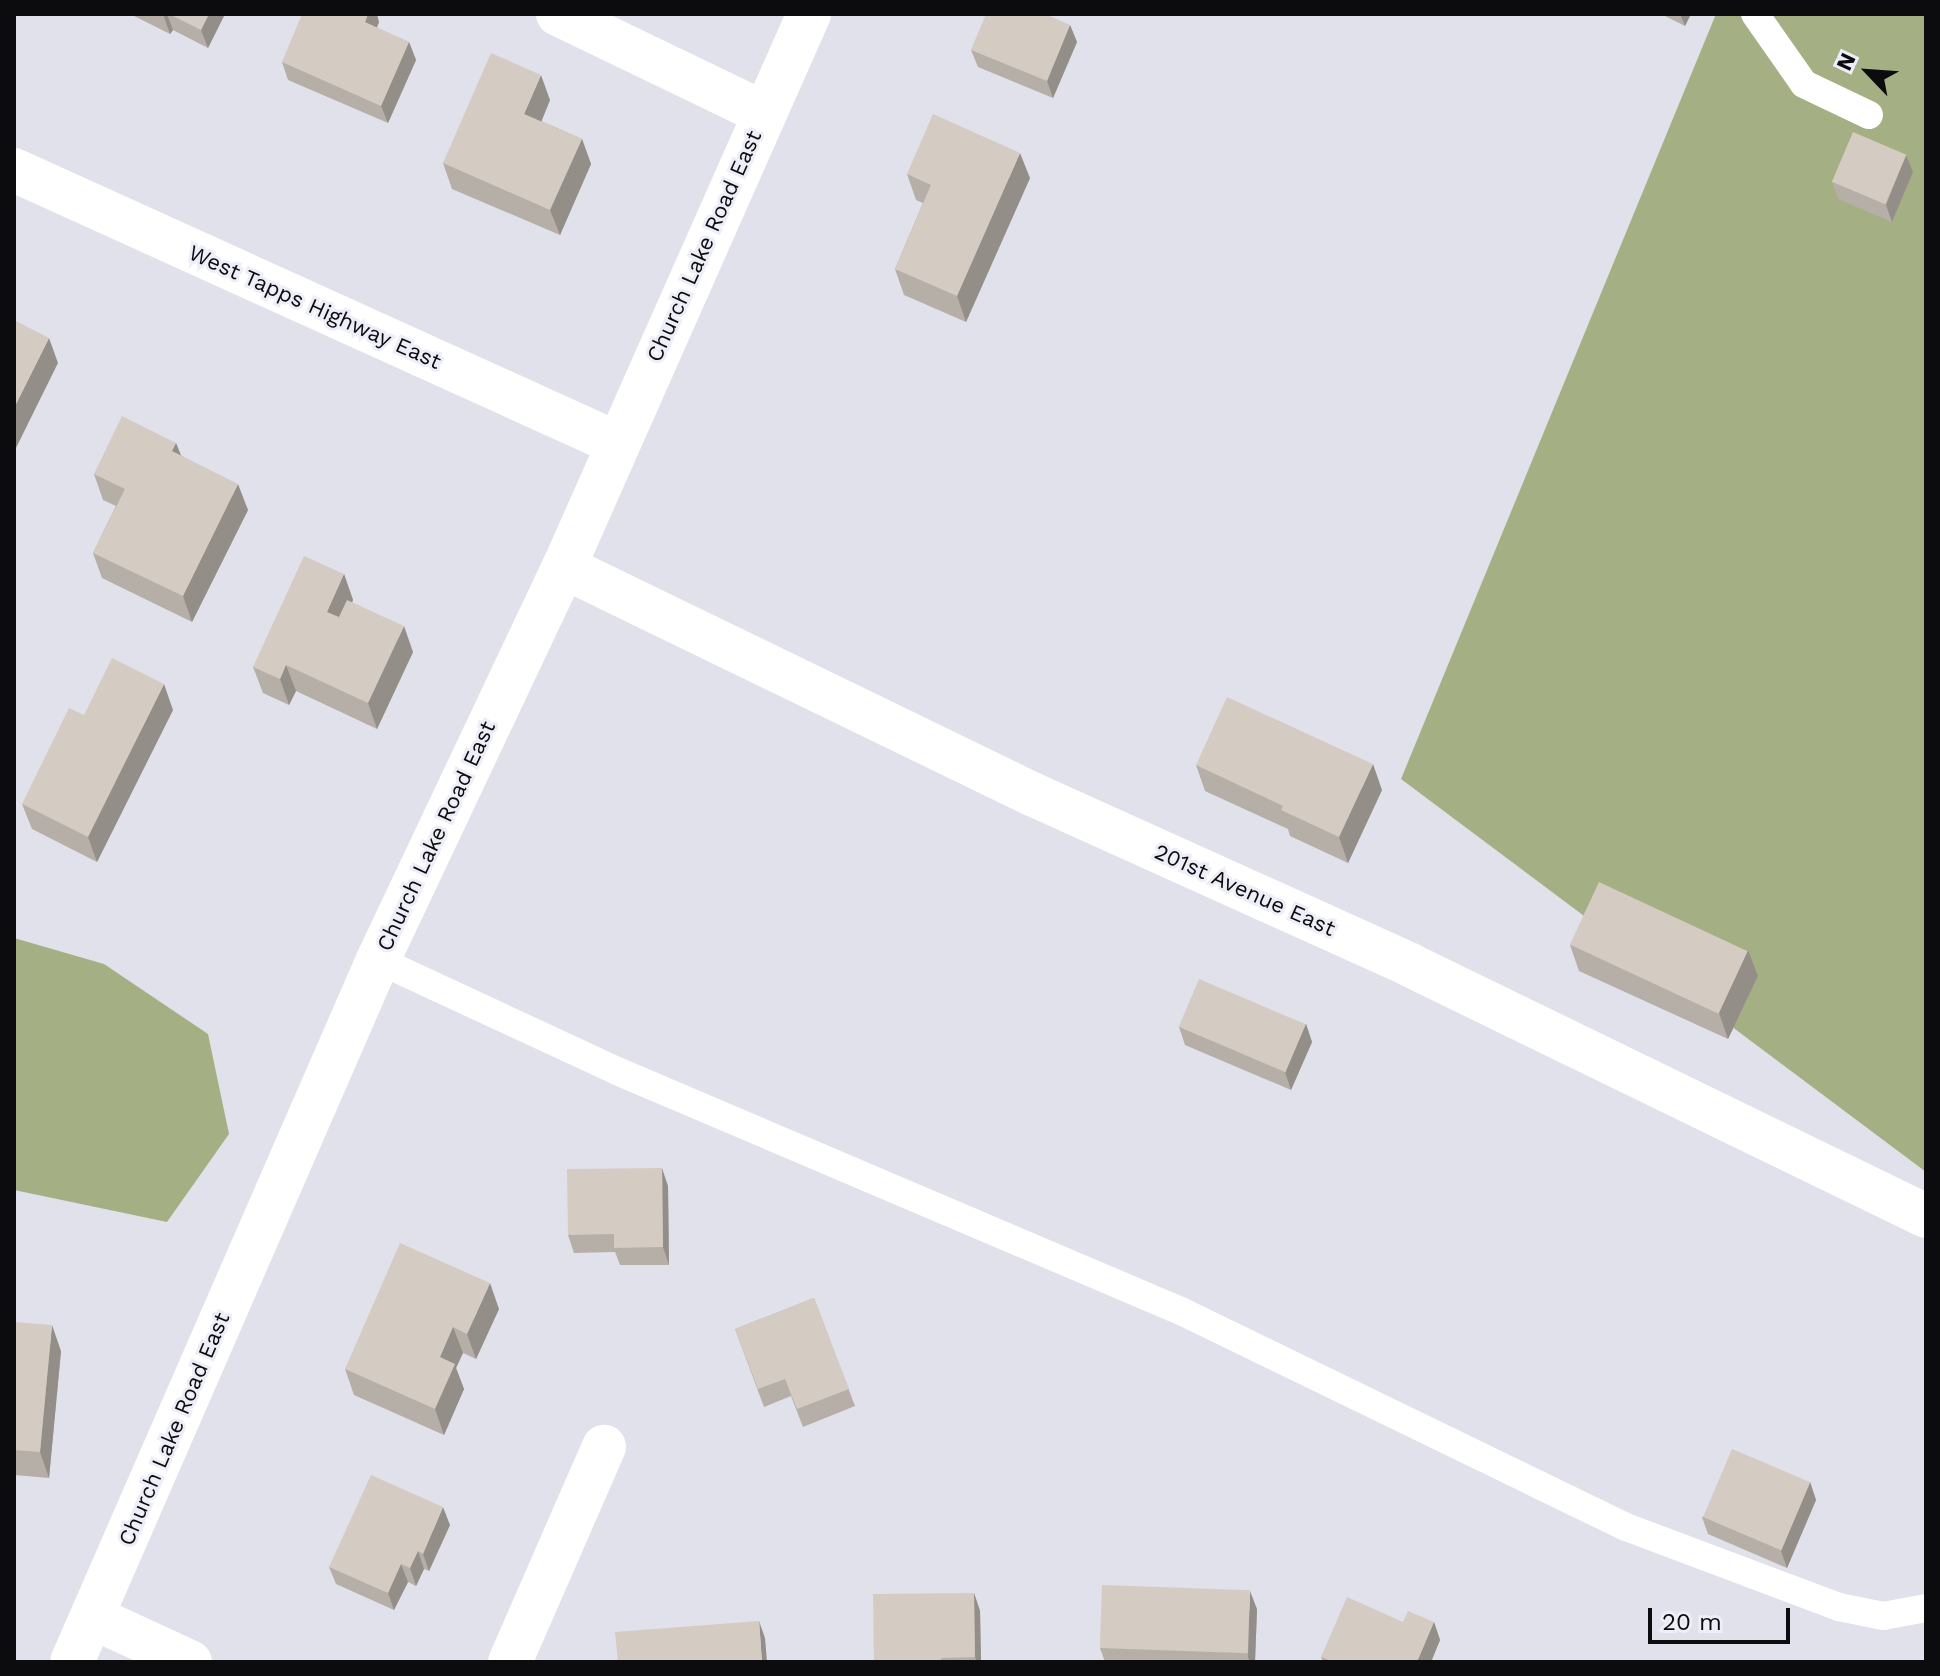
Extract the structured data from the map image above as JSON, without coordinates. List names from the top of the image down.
{
  "streets": {
    "street": ["Church Lake Road East", "West Tapps Highway East", "201st Avenue East"]
  },
  "crossings": [
    ["Church Lake Road East", "West Tapps Highway East"],
    ["Church Lake Road East", "201st Avenue East"]
  ],
  "scale_bar": "20 m",
  "north": "top left"
}
